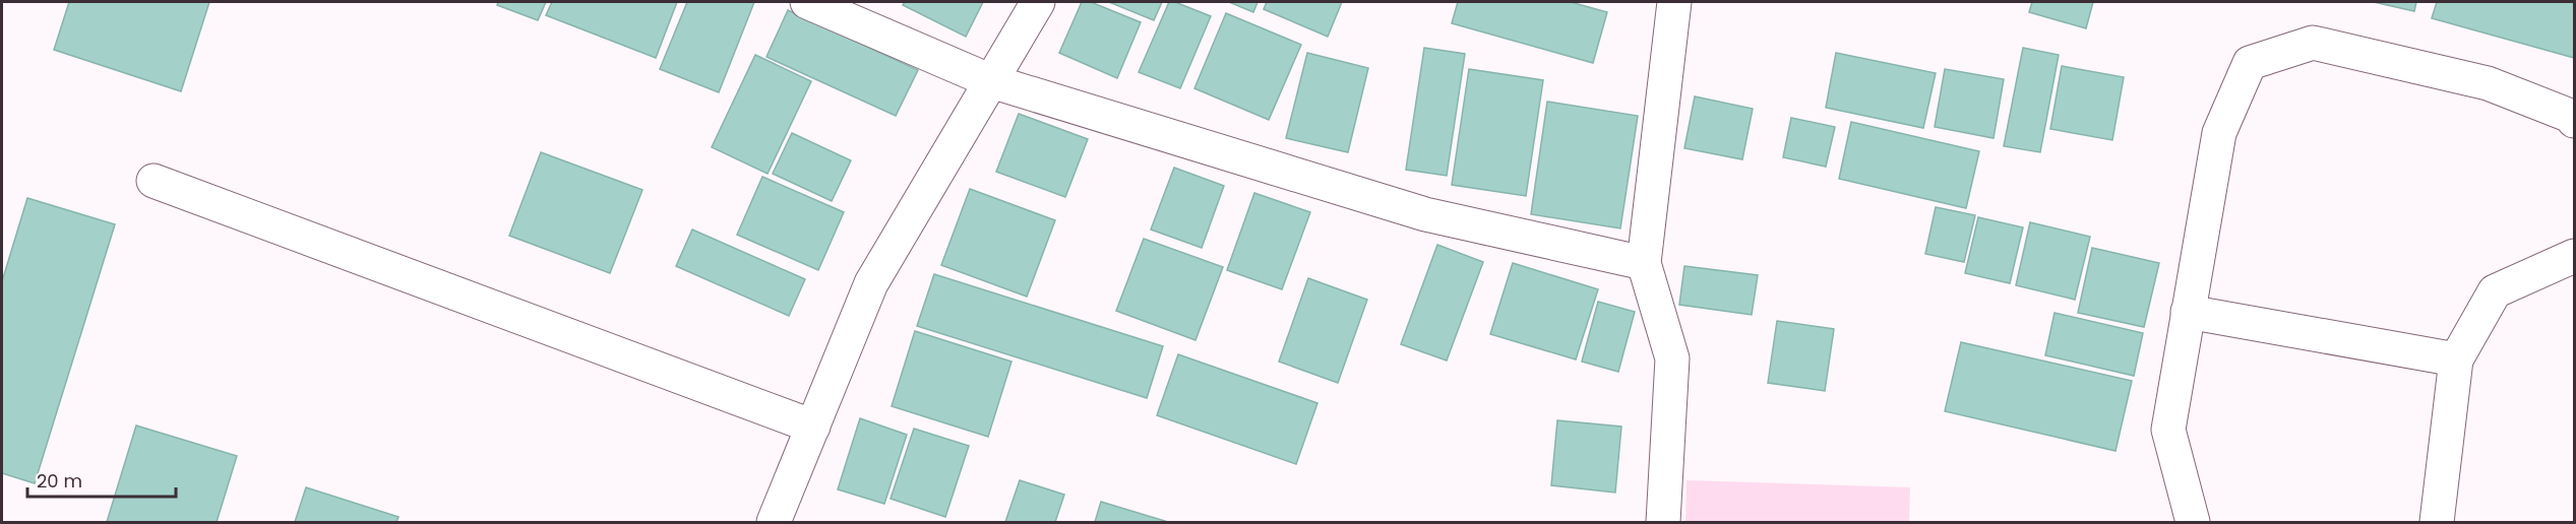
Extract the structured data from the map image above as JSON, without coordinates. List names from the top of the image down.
{
  "scale_bar": "20 m"
}
